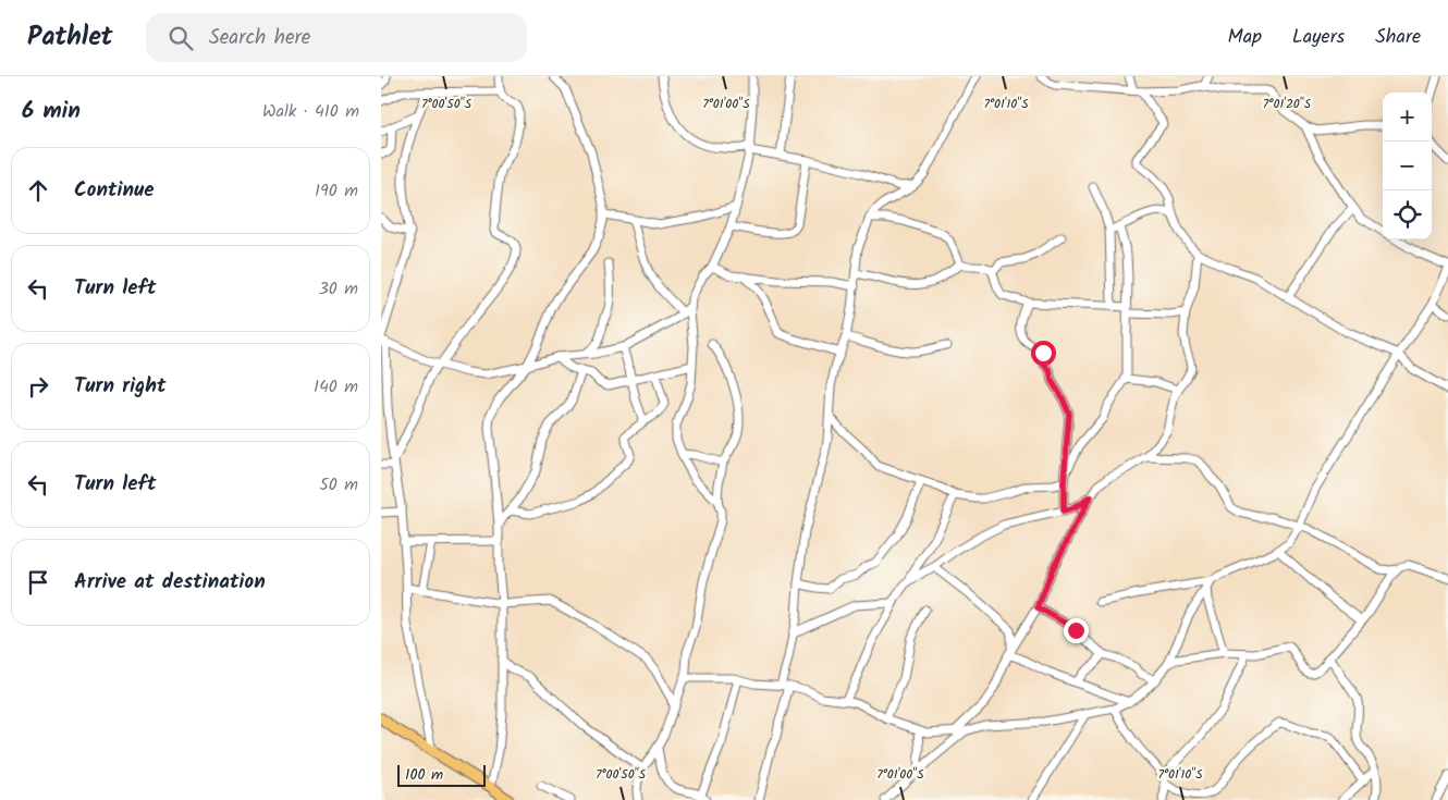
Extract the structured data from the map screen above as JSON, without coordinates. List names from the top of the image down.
{
  "scale_bar": "100 m",
  "page": {
    "header": "Pathlet",
    "search": "Search here",
    "nav": ["Map", "Layers", "Share"],
    "heading": ["6 min", "Walk · 410 m"],
    "map_buttons": ["+", "−"],
    "list": [
      ["Continue", "190 m"],
      ["Turn left", "30 m"],
      ["Turn right", "140 m"],
      ["Turn left", "50 m"],
      "Arrive at destination"
    ],
    "scale": "100 m"
  },
  "coordinates": [
    "7°00'50\"S",
    "7°01'00\"S",
    "7°01'10\"S",
    "7°01'20\"S"
  ]
}
